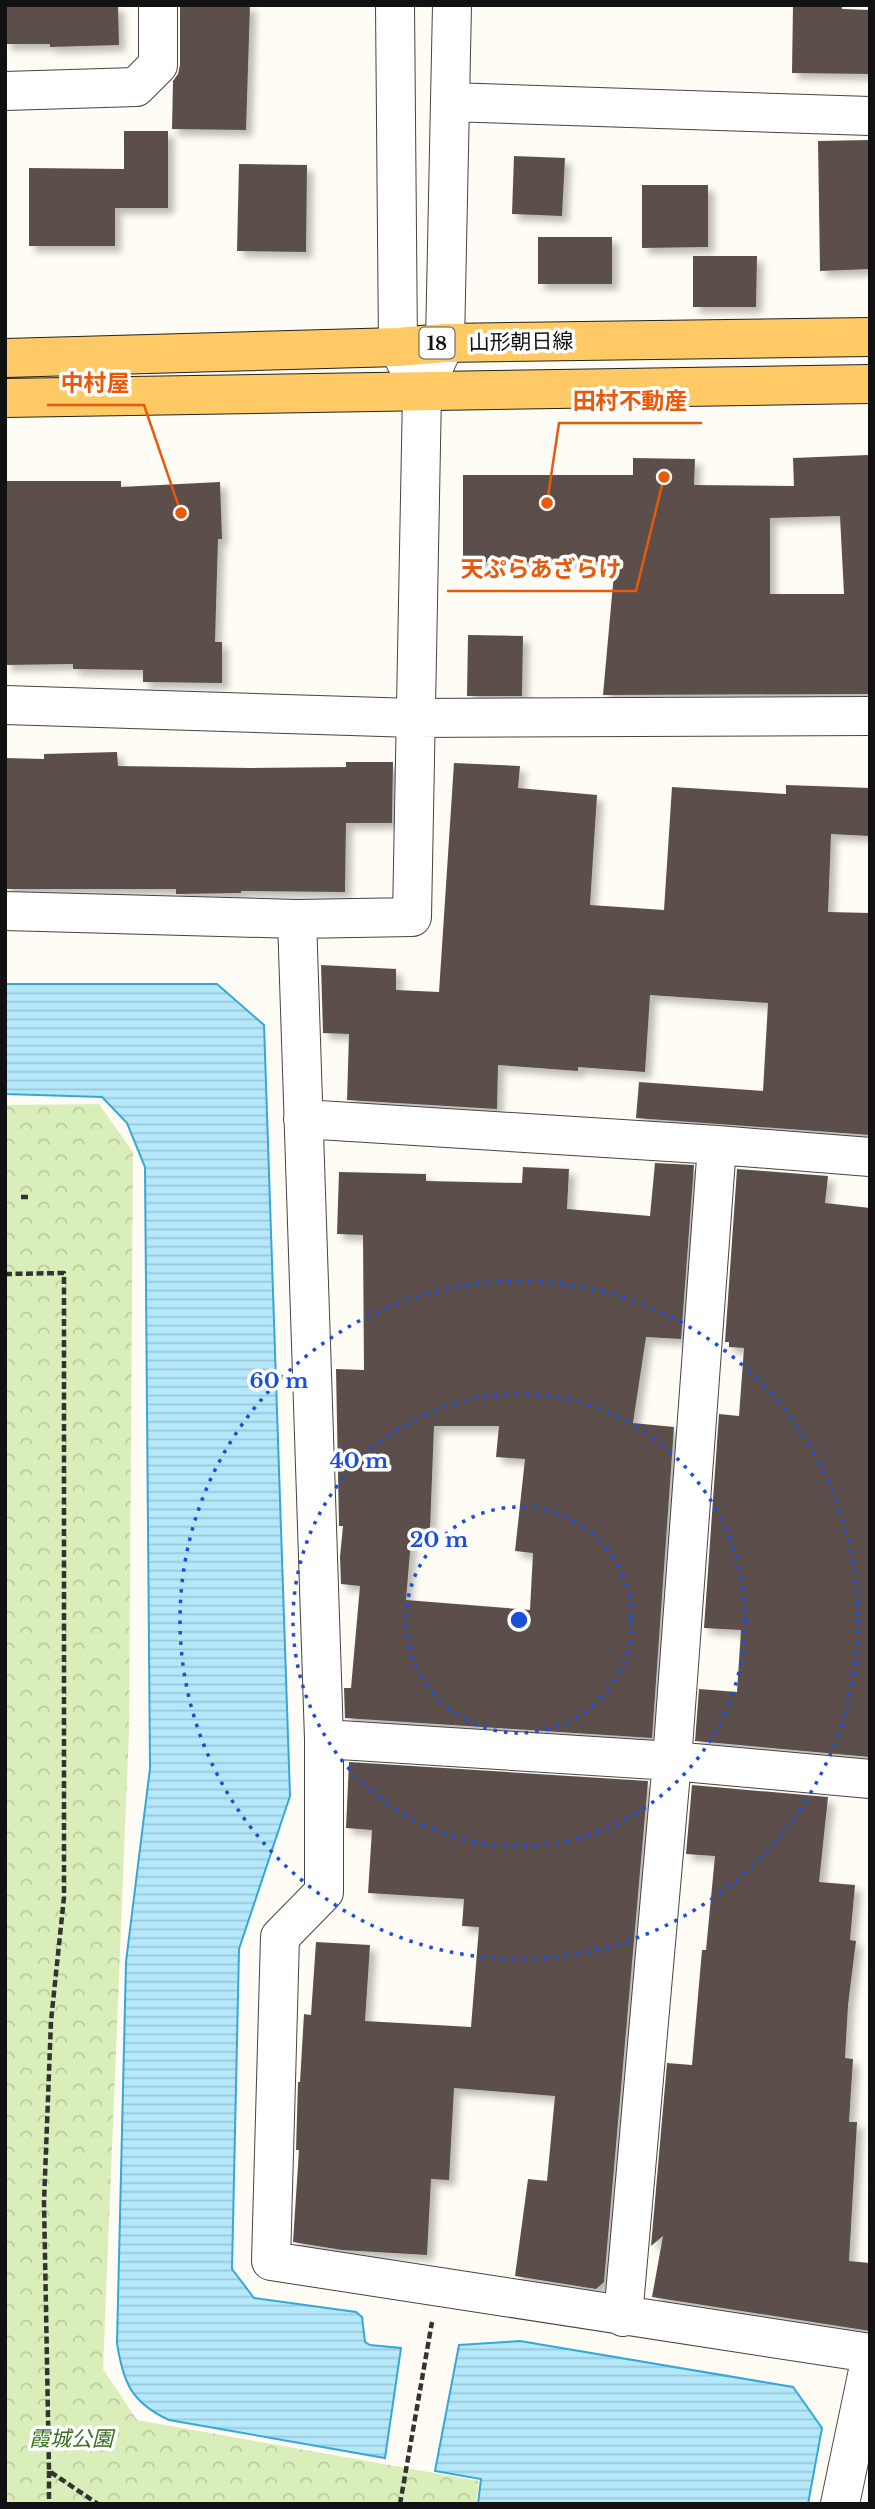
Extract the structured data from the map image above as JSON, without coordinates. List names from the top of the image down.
{
  "streets": {
    "main road": ["山形朝日線", "18"]
  },
  "parks": ["霞城公園"],
  "places": ["天ぷらあざらけ", "田村不動産", "中村屋"],
  "rings": ["60 m", "40 m", "20 m"]
}
